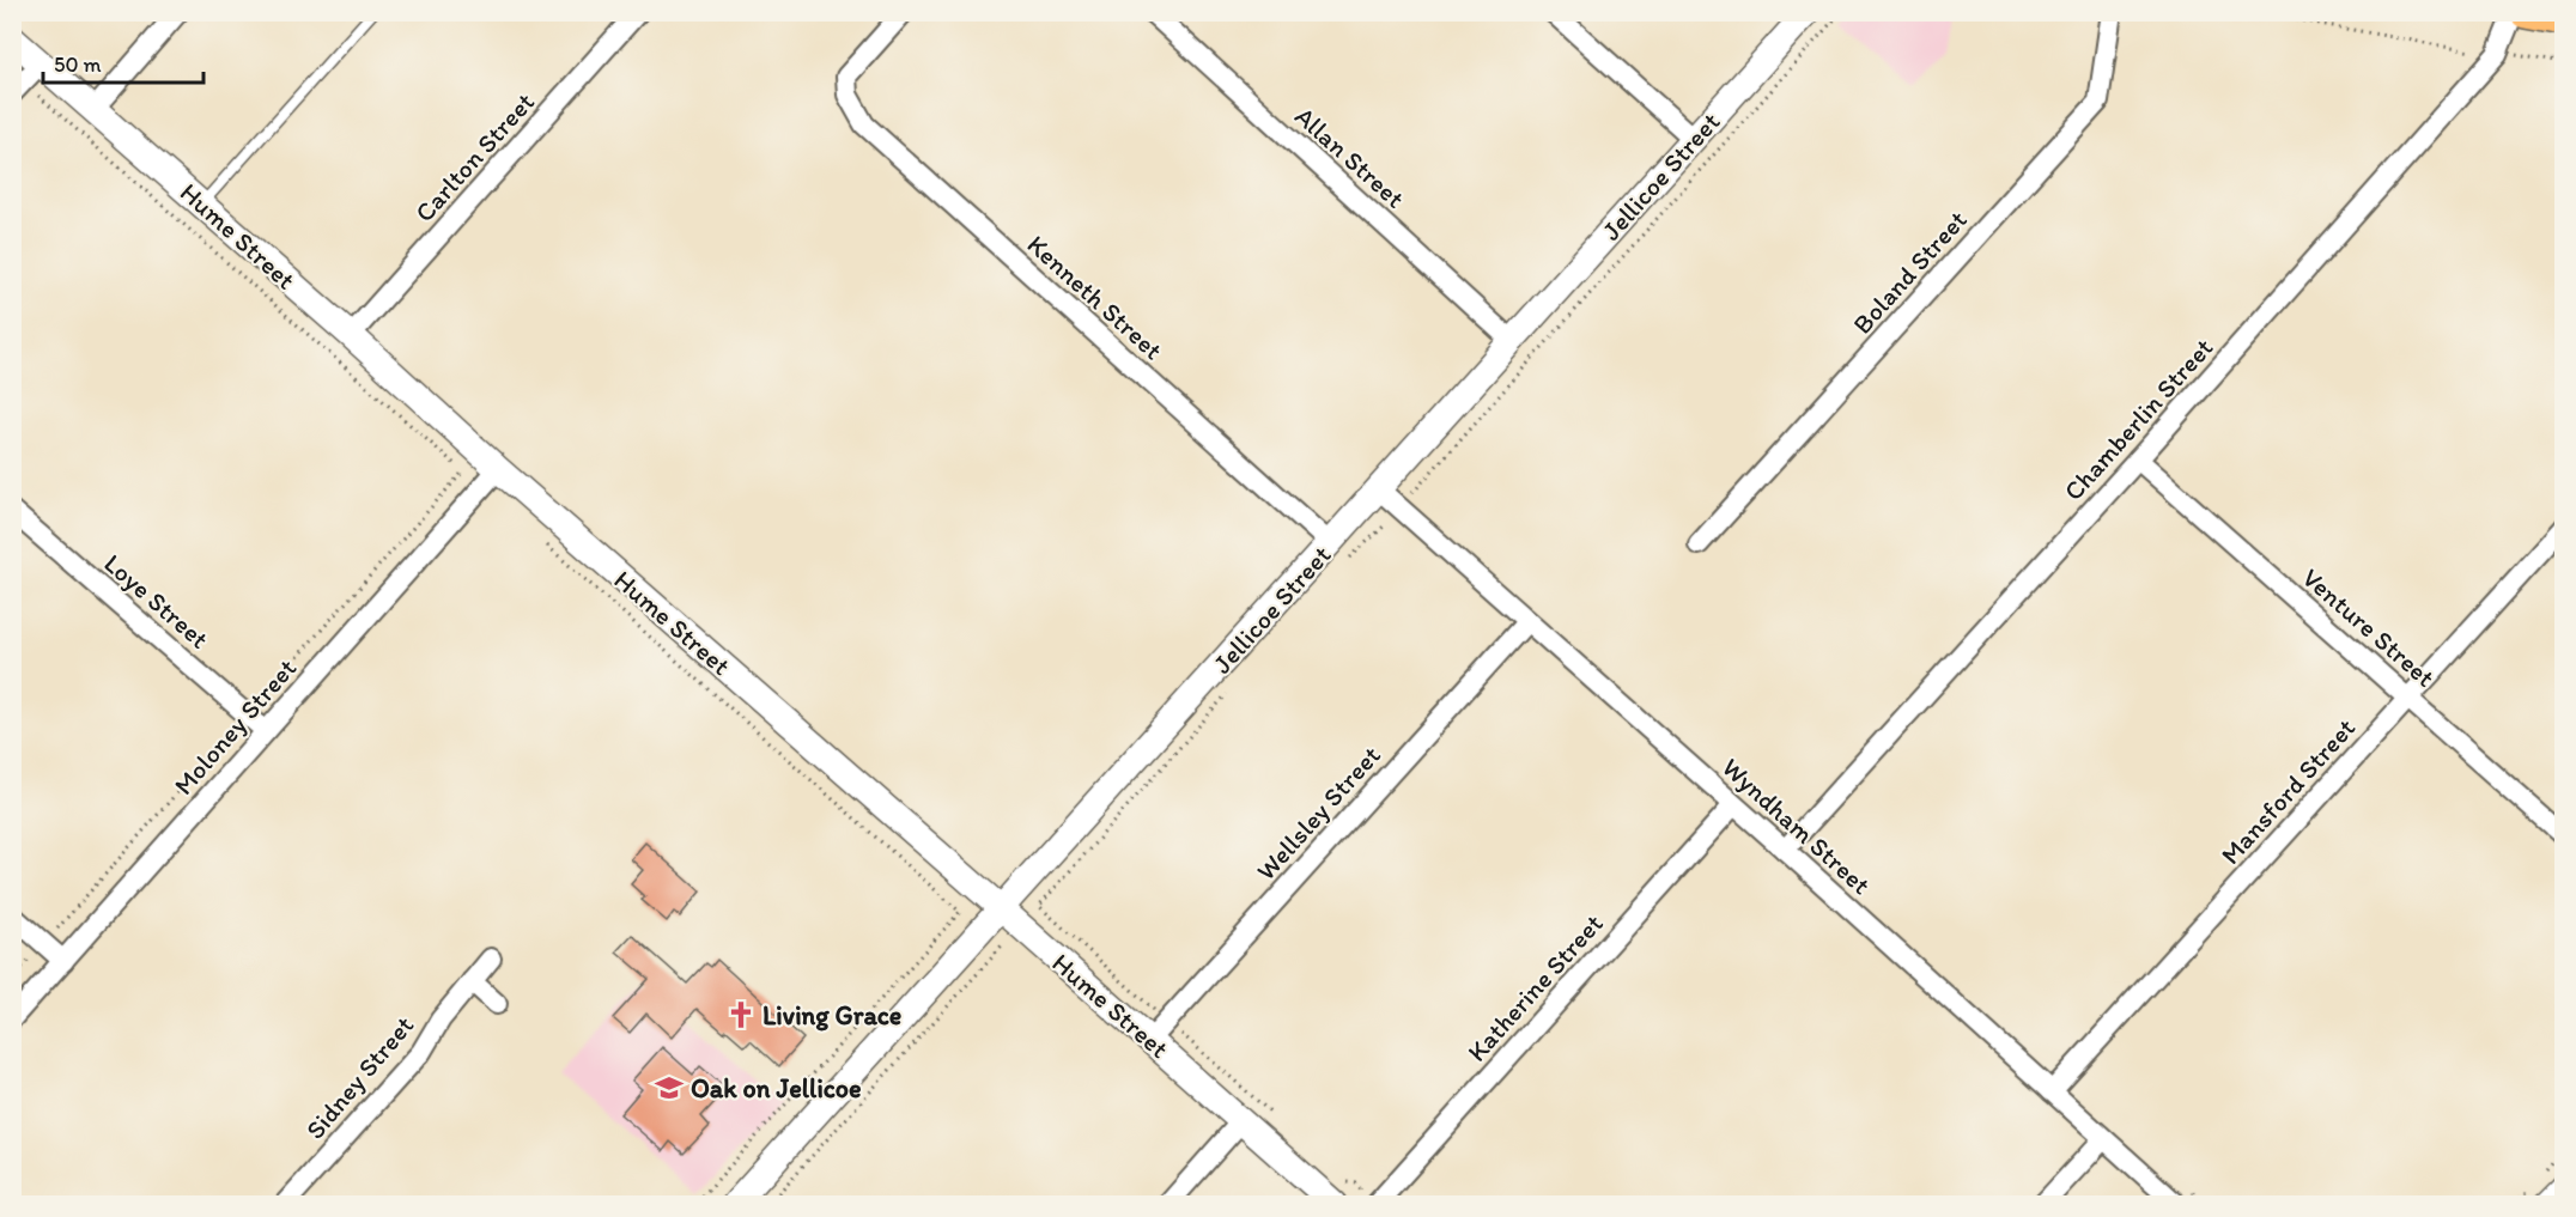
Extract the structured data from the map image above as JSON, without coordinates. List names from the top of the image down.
{
  "streets": {
    "street": [
      "Carlton Street",
      "Allan Street",
      "Jellicoe Street",
      "Hume Street",
      "Boland Street",
      "Kenneth Street",
      "Chamberlin Street",
      "Loye Street",
      "Venture Street",
      "Moloney Street",
      "Mansford Street",
      "Wellsley Street",
      "Wyndham Street",
      "Katherine Street",
      "Sidney Street"
    ]
  },
  "crossings": [
    ["Carlton Street", "Hume Street"],
    ["Allan Street", "Jellicoe Street"],
    ["Jellicoe Street", "Hume Street"],
    ["Jellicoe Street", "Kenneth Street"],
    ["Jellicoe Street", "Wyndham Street"],
    ["Hume Street", "Moloney Street"],
    ["Hume Street", "Wellsley Street"],
    ["Chamberlin Street", "Venture Street"],
    ["Chamberlin Street", "Wyndham Street"],
    ["Loye Street", "Moloney Street"],
    ["Venture Street", "Mansford Street"],
    ["Mansford Street", "Wyndham Street"],
    ["Wellsley Street", "Wyndham Street"],
    ["Wyndham Street", "Katherine Street"]
  ],
  "places": {
    "church": ["Living Grace"],
    "school or university": ["Oak on Jellicoe"]
  },
  "scale_bar": "50 m"
}
